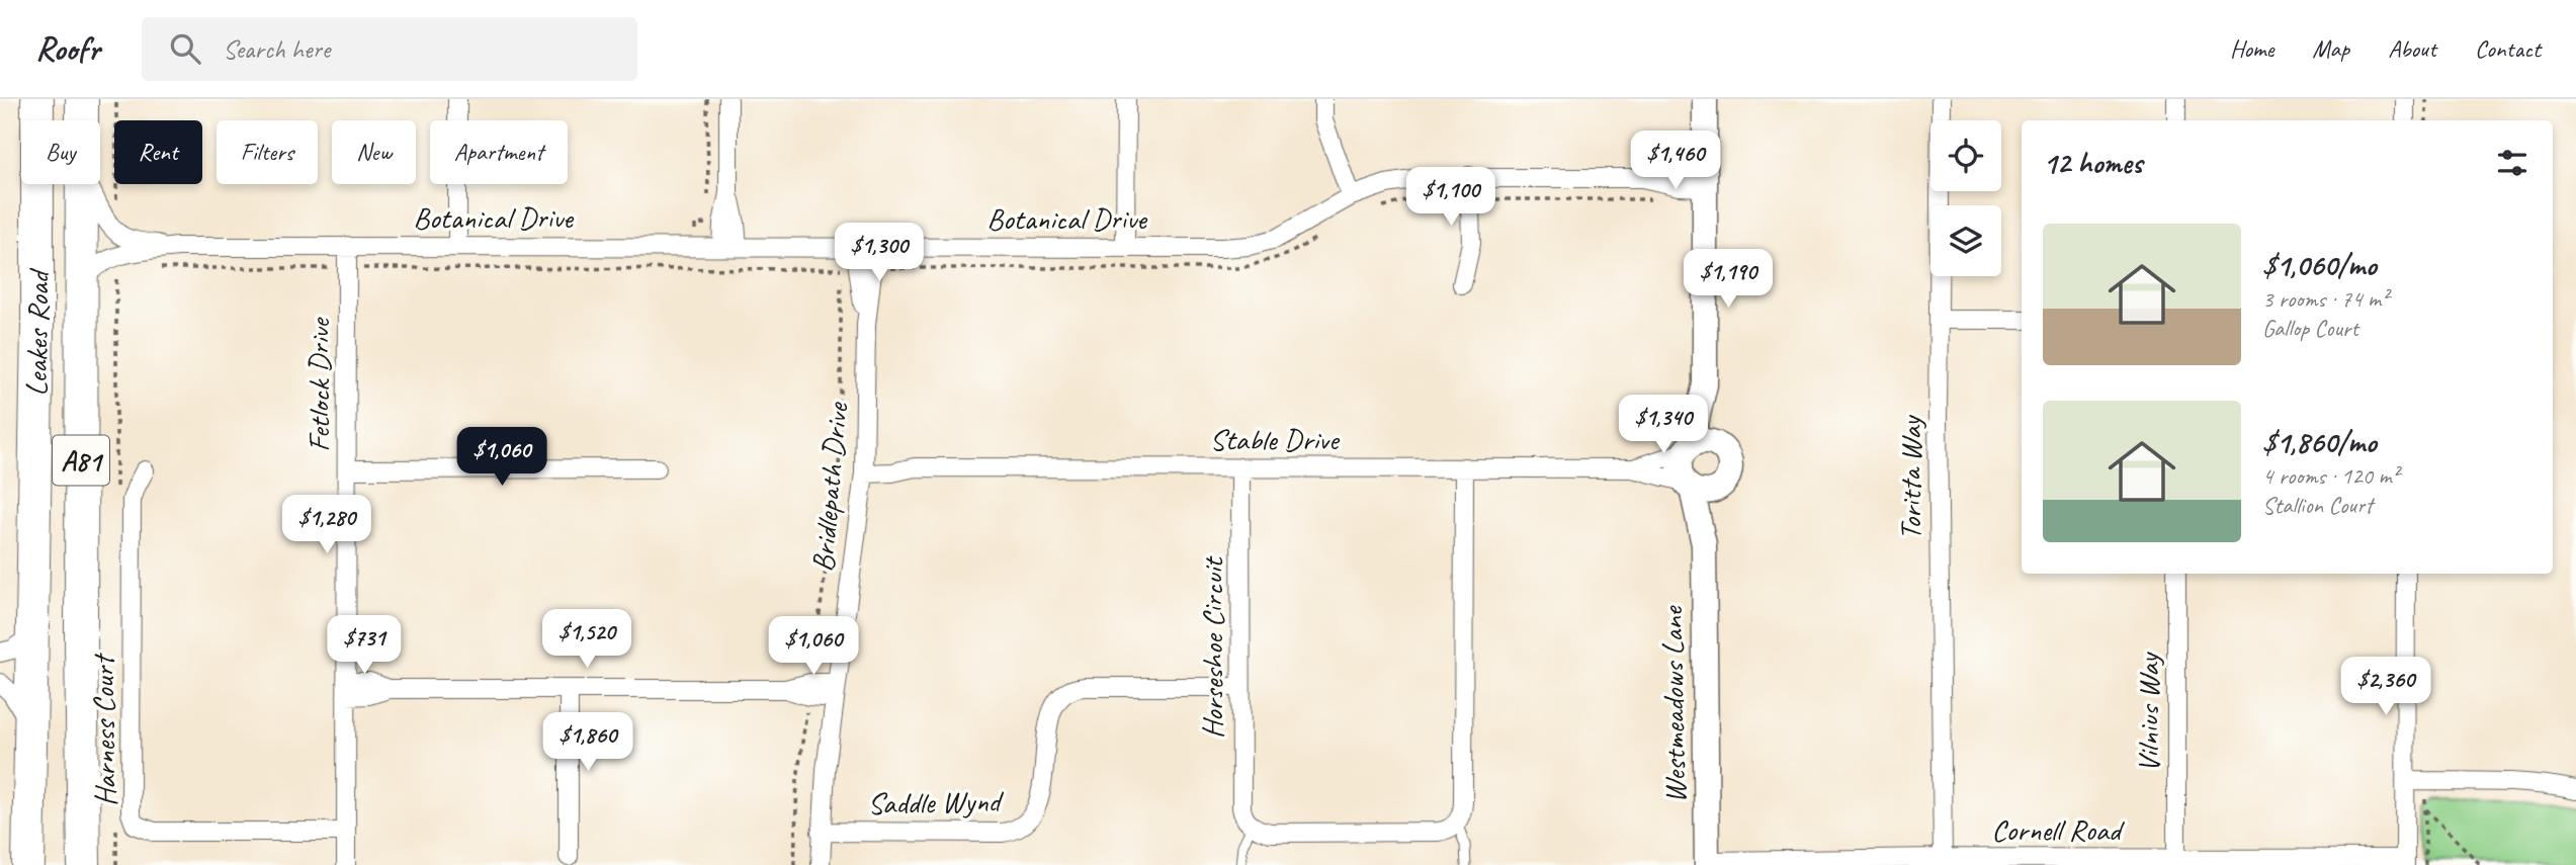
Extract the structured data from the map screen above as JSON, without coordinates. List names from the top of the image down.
{
  "streets": {
    "highway": ["Leakes Road", "A81"],
    "street": [
      "Botanical Drive",
      "Fetlock Drive",
      "Stable Drive",
      "Toritta Way",
      "Bridlepath Drive",
      "Horseshoe Circuit",
      "Westmeadows Lane",
      "Vilnius Way",
      "Harness Court",
      "Saddle Wynd",
      "Cornell Road"
    ]
  },
  "crossings": [
    ["Botanical Drive", "Leakes Road"],
    ["Botanical Drive", "Fetlock Drive"],
    ["Botanical Drive", "Bridlepath Drive"],
    ["Fetlock Drive", "Harness Court"],
    ["Stable Drive", "Bridlepath Drive"],
    ["Stable Drive", "Horseshoe Circuit"],
    ["Stable Drive", "Westmeadows Lane"],
    ["Toritta Way", "Cornell Road"],
    ["Bridlepath Drive", "Saddle Wynd"],
    ["Horseshoe Circuit", "Saddle Wynd"],
    ["Westmeadows Lane", "Cornell Road"],
    ["Vilnius Way", "Cornell Road"]
  ],
  "page": {
    "header": "Roofr",
    "search": "Search here",
    "nav": [
      "Home",
      "Map",
      "About",
      "Contact"
    ],
    "chip": [
      "Buy",
      "Rent",
      "Filters",
      "New",
      "Apartment"
    ],
    "heading": "12 homes",
    "price": [
      "$1,460",
      "$1,100",
      "$1,300",
      "$1,190",
      "$1,340",
      "$1,060",
      "$1,280",
      "$1,520",
      "$731",
      "$1,060",
      "$2,360",
      "$1,860"
    ],
    "list": [
      {
        "name": "$1,060/mo",
        "note": "3 rooms · 74 m² · Gallop Court"
      },
      {
        "name": "$1,860/mo",
        "note": "4 rooms · 120 m² · Stallion Court"
      }
    ]
  }
}
